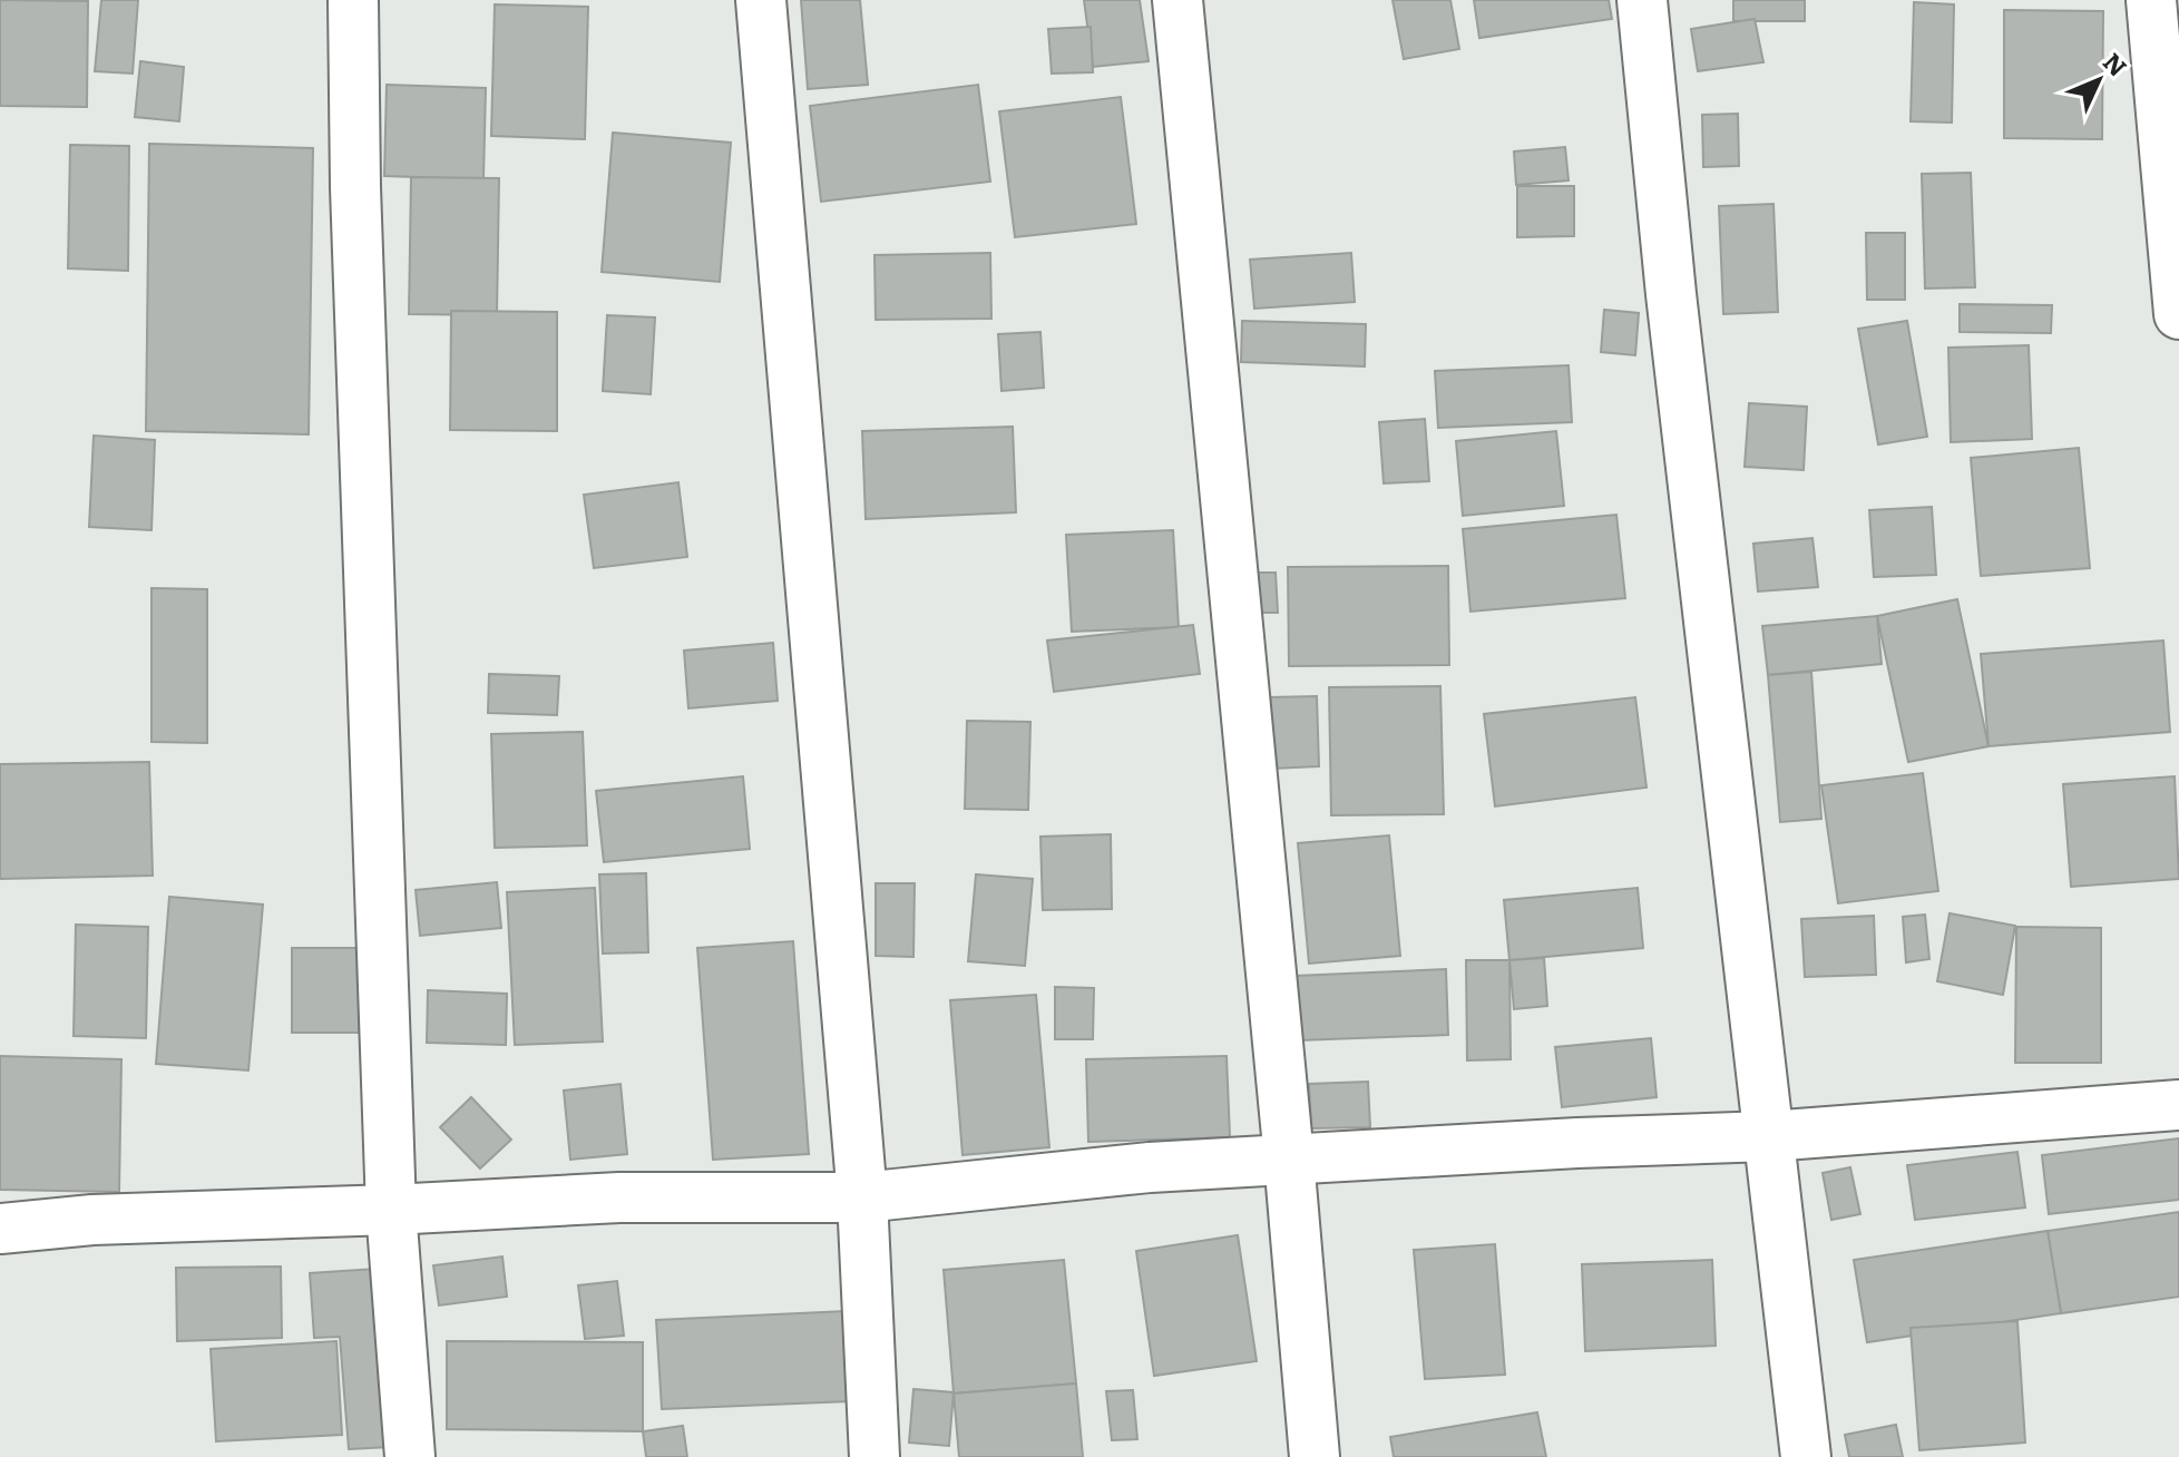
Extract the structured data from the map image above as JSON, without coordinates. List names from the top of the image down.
{
  "north": "top right"
}
